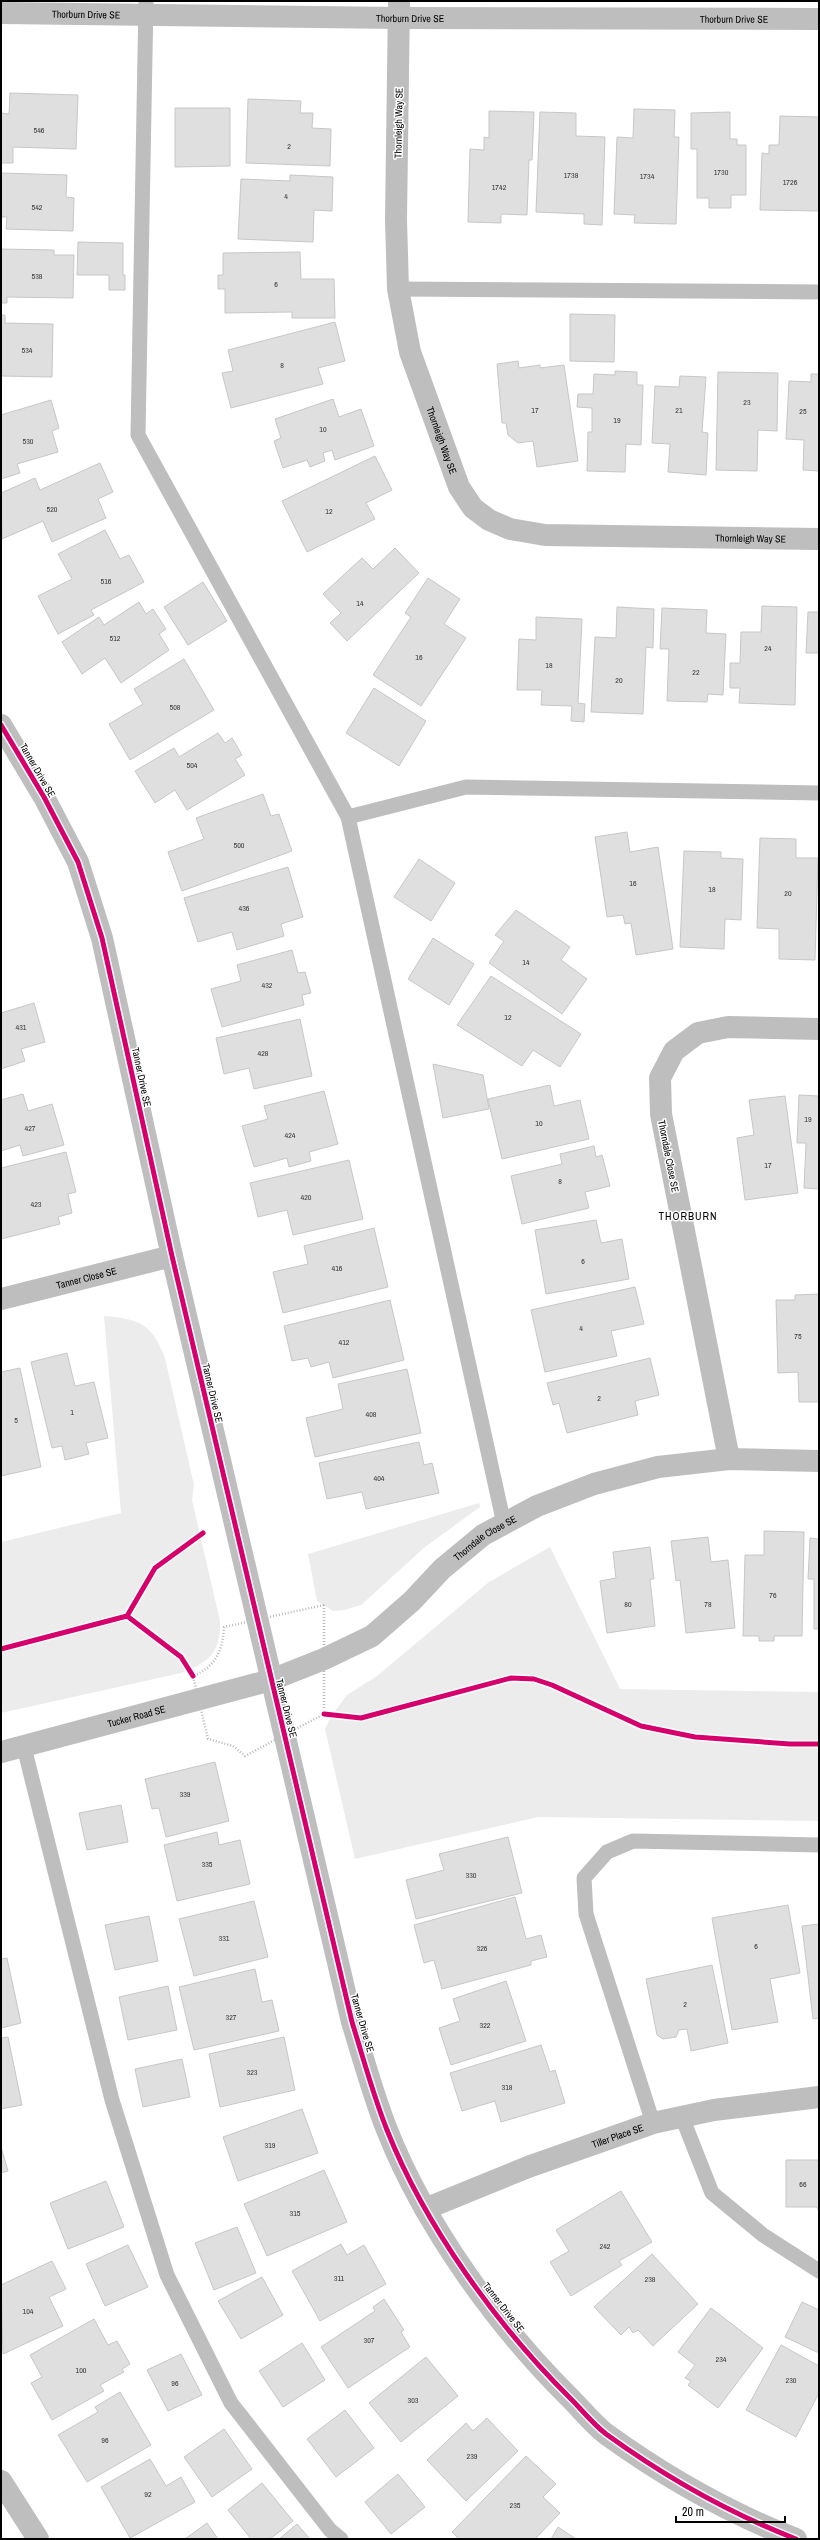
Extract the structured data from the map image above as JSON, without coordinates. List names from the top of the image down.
{
  "streets": {
    "street": [
      "Thorburn Drive SE",
      "Thornleigh Way SE",
      "Tanner Drive SE",
      "Thorndale Close SE",
      "Tanner Close SE",
      "Tucker Road SE",
      "Tiller Place SE"
    ]
  },
  "crossings": [
    ["Thorburn Drive SE", "Thornleigh Way SE"],
    ["Tanner Drive SE", "Thorndale Close SE"],
    ["Tanner Drive SE", "Tanner Close SE"],
    ["Tanner Drive SE", "Tucker Road SE"],
    ["Tanner Drive SE", "Tiller Place SE"],
    ["Thorndale Close SE", "Tucker Road SE"]
  ],
  "districts": ["THORBURN"],
  "house_numbers": [
    "546",
    "2",
    "1730",
    "1738",
    "1734",
    "1726",
    "1742",
    "4",
    "542",
    "538",
    "6",
    "534",
    "8",
    "23",
    "17",
    "21",
    "25",
    "19",
    "10",
    "530",
    "520",
    "12",
    "516",
    "14",
    "512",
    "24",
    "16",
    "18",
    "22",
    "20",
    "508",
    "504",
    "500",
    "16",
    "18",
    "20",
    "436",
    "14",
    "432",
    "12",
    "431",
    "428",
    "19",
    "10",
    "427",
    "424",
    "17",
    "8",
    "420",
    "423",
    "6",
    "416",
    "4",
    "75",
    "412",
    "2",
    "1",
    "408",
    "5",
    "404",
    "76",
    "80",
    "78",
    "339",
    "335",
    "330",
    "331",
    "6",
    "326",
    "2",
    "327",
    "322",
    "323",
    "318",
    "319",
    "66",
    "315",
    "242",
    "311",
    "238",
    "104",
    "307",
    "234",
    "100",
    "230",
    "96",
    "303",
    "96",
    "239",
    "92",
    "235"
  ],
  "scale_bar": "20 m"
}
